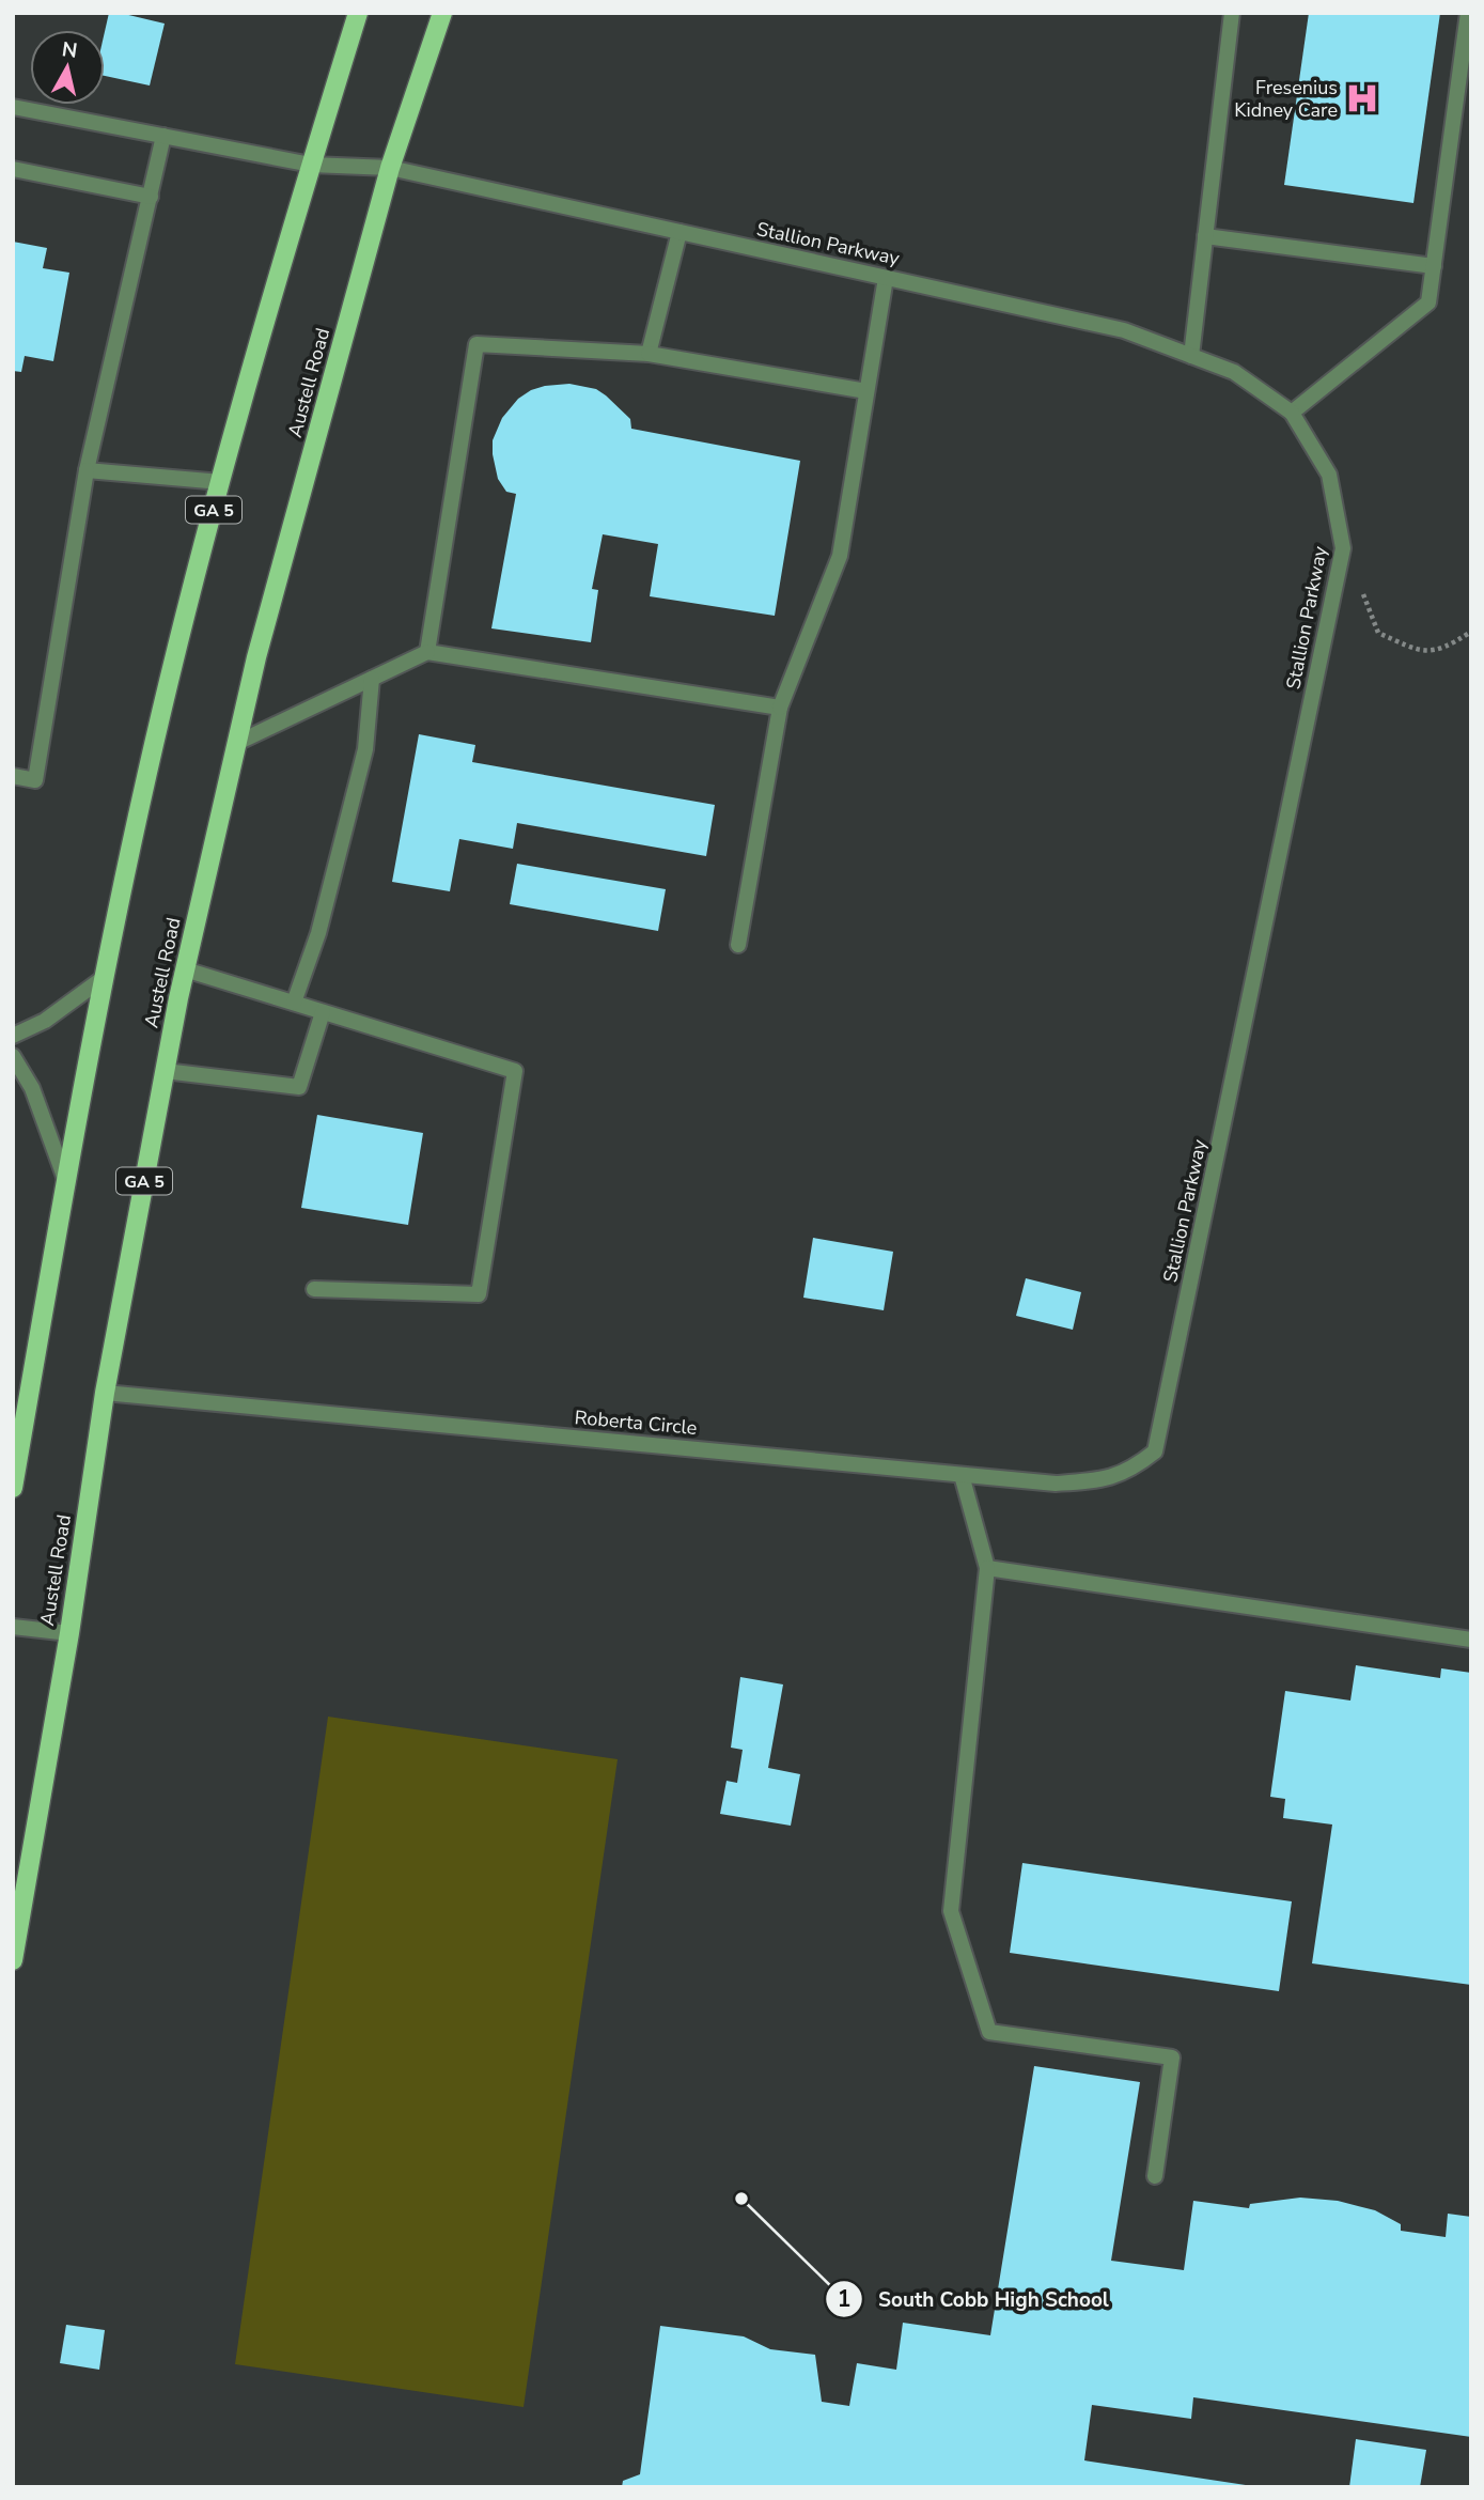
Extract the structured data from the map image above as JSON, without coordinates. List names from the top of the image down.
{
  "streets": {
    "main road": ["Austell Road", "GA 5"],
    "street": ["Stallion Parkway", "Roberta Circle"]
  },
  "crossings": [
    ["Stallion Parkway", "Austell Road"],
    ["Stallion Parkway", "GA 5"],
    ["Stallion Parkway", "Roberta Circle"],
    ["Austell Road", "Roberta Circle"]
  ],
  "places": {
    "hospital": ["Fresenius Kidney Care"],
    "other": ["South Cobb High School"]
  },
  "north": "top"
}
